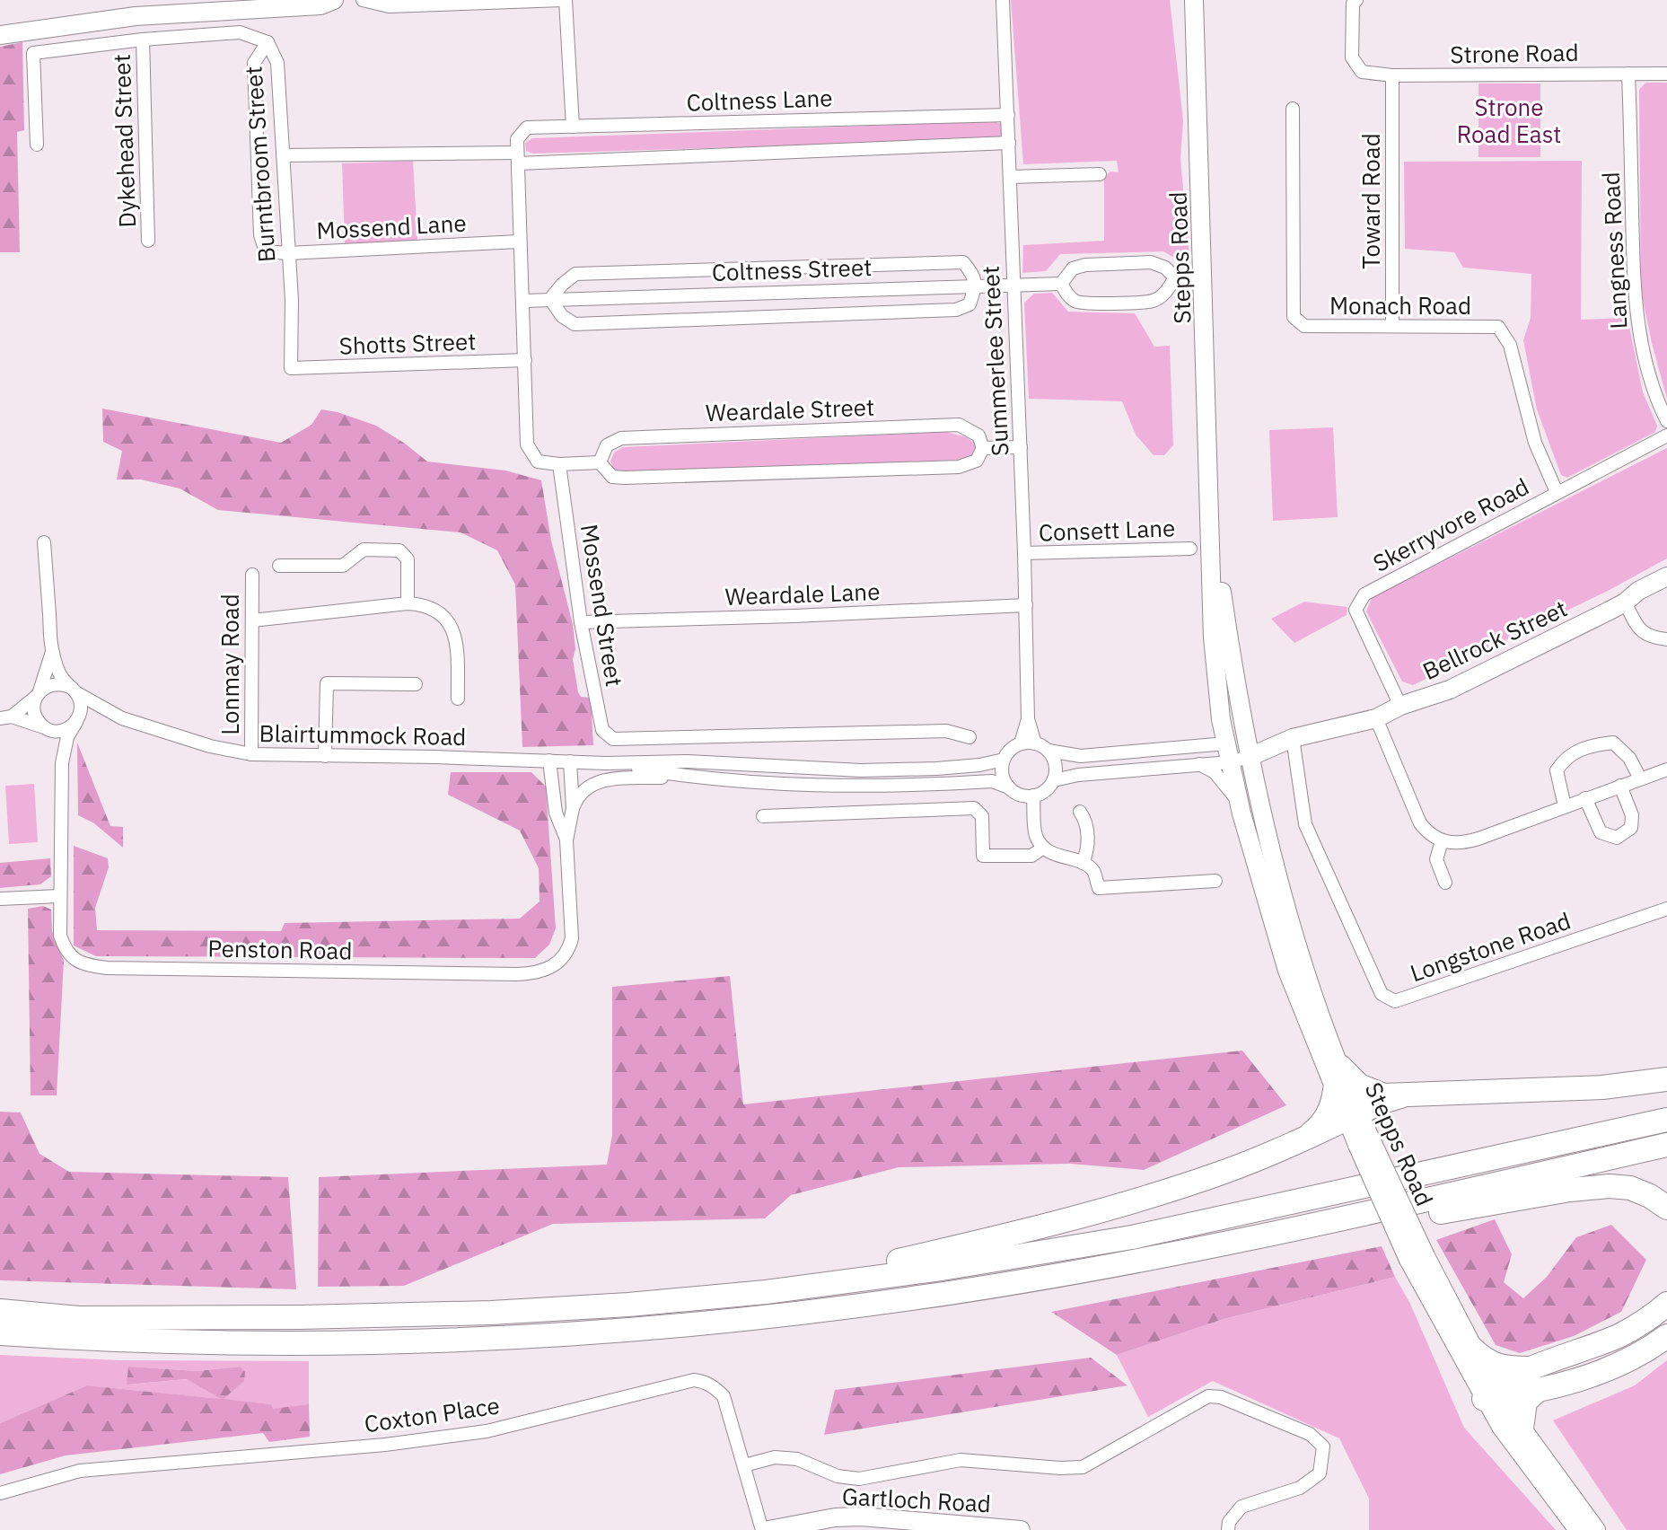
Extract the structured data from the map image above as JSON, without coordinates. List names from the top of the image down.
{
  "streets": {
    "main road": ["Stepps Road", "Bellrock Street", "Gartloch Road"],
    "street": [
      "Strone Road",
      "Coltness Lane",
      "Dykehead Street",
      "Burntbroom Street",
      "Toward Road",
      "Mossend Lane",
      "Langness Road",
      "Coltness Street",
      "Monach Road",
      "Shotts Street",
      "Summerlee Street",
      "Weardale Street",
      "Skerryvore Road",
      "Consett Lane",
      "Weardale Lane",
      "Mossend Street",
      "Lonmay Road",
      "Blairtummock Road",
      "Longstone Road",
      "Penston Road",
      "Coxton Place"
    ]
  },
  "crossings": [
    ["Strone Road", "Toward Road"],
    ["Strone Road", "Langness Road"],
    ["Coltness Lane", "Burntbroom Street"],
    ["Coltness Lane", "Summerlee Street"],
    ["Burntbroom Street", "Mossend Lane"],
    ["Burntbroom Street", "Shotts Street"],
    ["Toward Road", "Monach Road"],
    ["Stepps Road", "Bellrock Street"],
    ["Coltness Street", "Summerlee Street"],
    ["Monach Road", "Skerryvore Road"],
    ["Summerlee Street", "Consett Lane"],
    ["Summerlee Street", "Weardale Lane"],
    ["Skerryvore Road", "Bellrock Street"],
    ["Weardale Lane", "Mossend Street"],
    ["Bellrock Street", "Longstone Road"],
    ["Lonmay Road", "Blairtummock Road"],
    ["Blairtummock Road", "Penston Road"]
  ],
  "parks": ["Strone Road East"]
}
